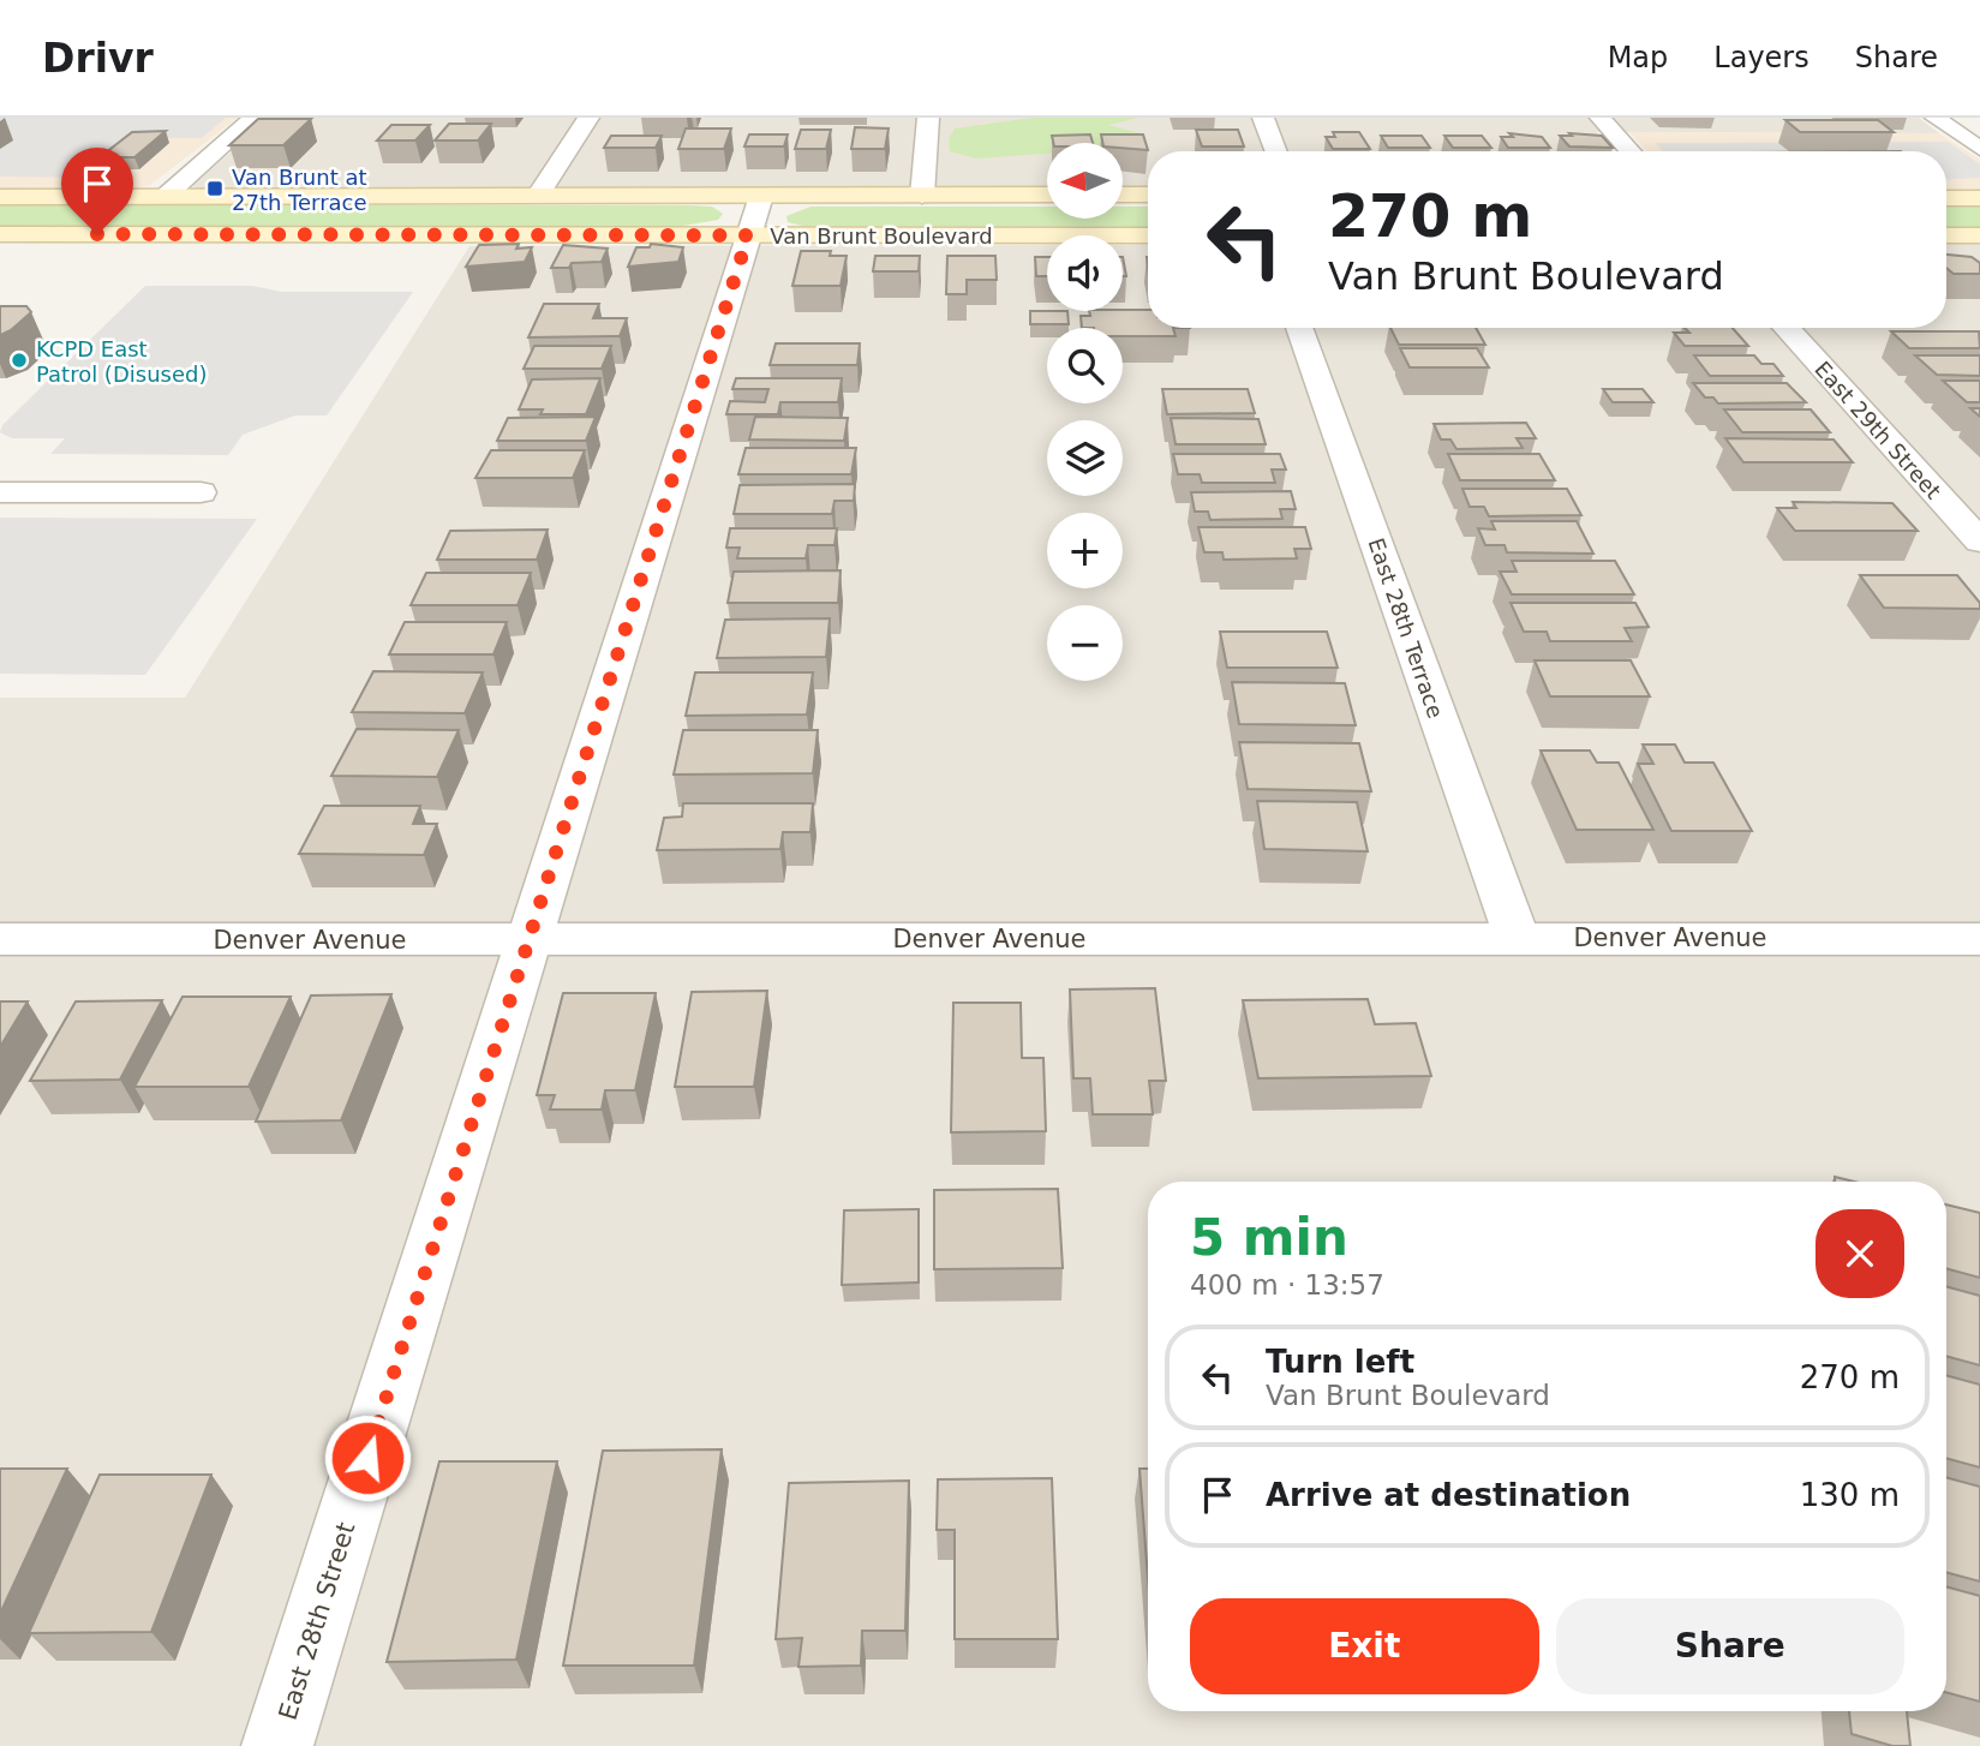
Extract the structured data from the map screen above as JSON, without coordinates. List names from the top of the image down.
{
  "streets": {
    "main road": ["Van Brunt Boulevard"],
    "street": [
      "East 29th Street",
      "East 28th Terrace",
      "Denver Avenue",
      "East 28th Street"
    ]
  },
  "crossings": [
    ["Van Brunt Boulevard", "East 28th Street"],
    ["East 28th Terrace", "Denver Avenue"],
    ["Denver Avenue", "East 28th Street"]
  ],
  "places": {
    "transit": ["Van Brunt at 27th Terrace"],
    "other": ["KCPD East Patrol (Disused)"]
  },
  "north": "left",
  "page": {
    "header": "Drivr",
    "nav": ["Map", "Layers", "Share"],
    "map_buttons": ["+", "−"],
    "turn": ["270 m", "Van Brunt Boulevard"],
    "heading": ["5 min", "400 m · 13:57"],
    "list": [
      {
        "name": "Turn left",
        "note": "Van Brunt Boulevard",
        "value": "270 m"
      },
      {
        "name": "Arrive at destination",
        "value": "130 m"
      }
    ],
    "buttons": ["Exit", "Share"]
  }
}
